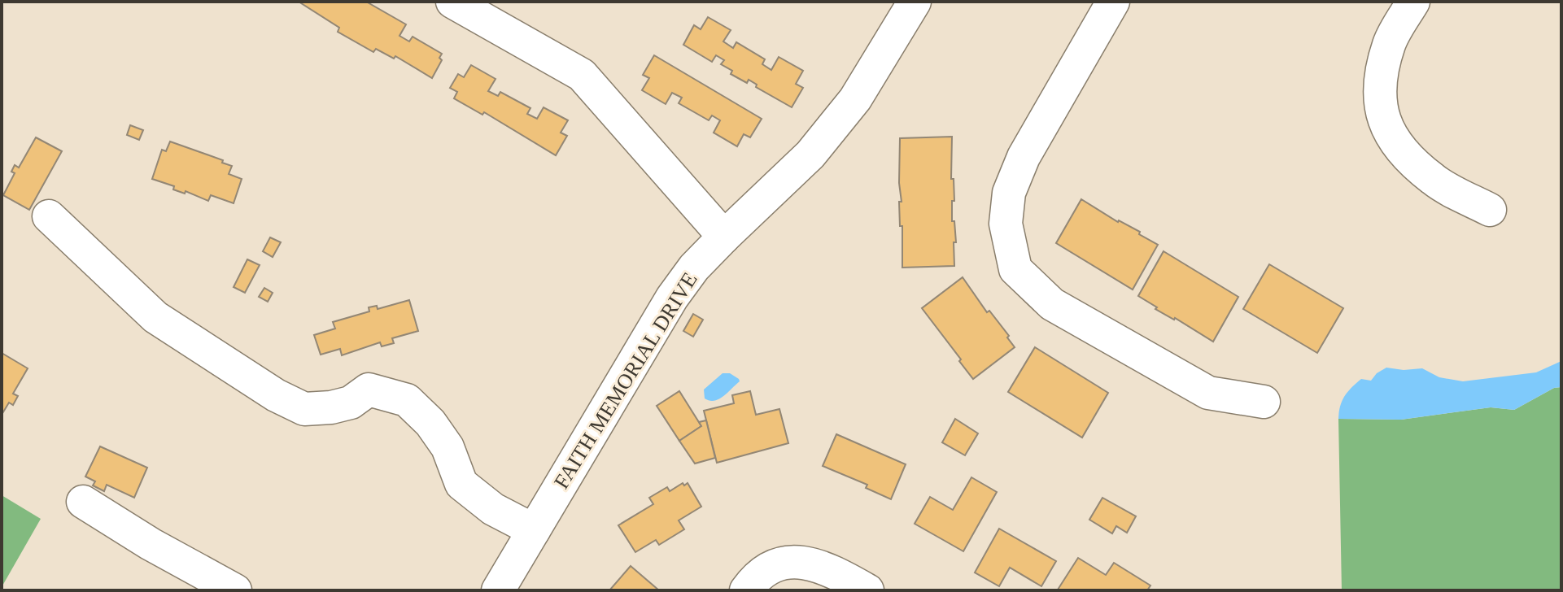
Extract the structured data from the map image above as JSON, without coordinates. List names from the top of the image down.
{
  "streets": {
    "street": ["FAITH MEMORIAL DRIVE"]
  }
}
